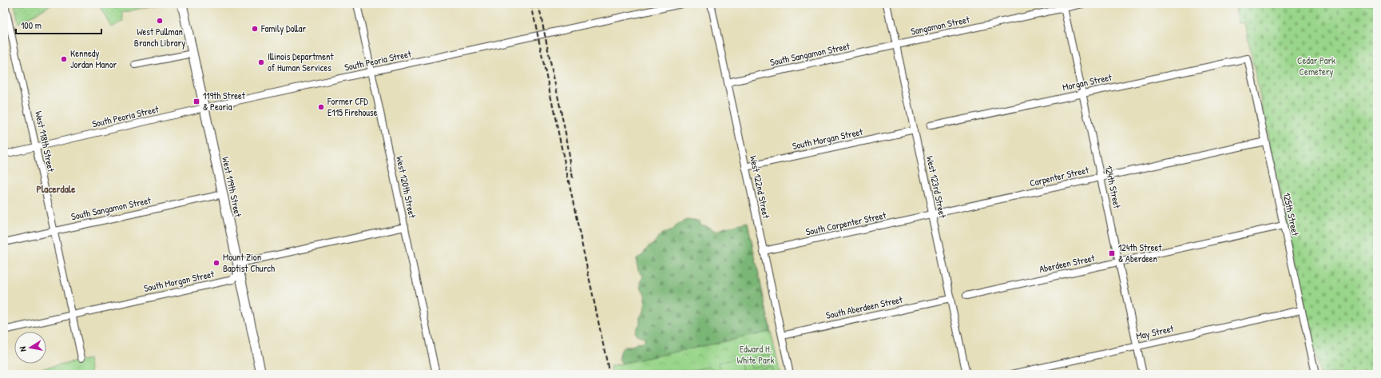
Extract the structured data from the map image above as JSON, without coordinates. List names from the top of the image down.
{
  "streets": {
    "street": [
      "Sangamon Street",
      "South Sangamon Street",
      "South Peoria Street",
      "Morgan Street",
      "South Morgan Street",
      "West 118th Street",
      "Carpenter Street",
      "West 119th Street",
      "West 120th Street",
      "West 122nd Street",
      "West 123rd Street",
      "124th Street",
      "125th Street",
      "South Carpenter Street",
      "Aberdeen Street",
      "South Aberdeen Street",
      "May Street"
    ]
  },
  "crossings": [
    ["Sangamon Street", "South Sangamon Street"],
    ["Sangamon Street", "West 123rd Street"],
    ["Sangamon Street", "124th Street"],
    ["South Sangamon Street", "West 118th Street"],
    ["South Sangamon Street", "West 119th Street"],
    ["South Sangamon Street", "West 122nd Street"],
    ["South Sangamon Street", "West 123rd Street"],
    ["South Peoria Street", "West 118th Street"],
    ["South Peoria Street", "West 119th Street"],
    ["South Peoria Street", "West 120th Street"],
    ["Morgan Street", "124th Street"],
    ["Morgan Street", "125th Street"],
    ["South Morgan Street", "West 118th Street"],
    ["South Morgan Street", "West 119th Street"],
    ["South Morgan Street", "West 120th Street"],
    ["South Morgan Street", "West 122nd Street"],
    ["South Morgan Street", "West 123rd Street"],
    ["Carpenter Street", "West 123rd Street"],
    ["Carpenter Street", "124th Street"],
    ["Carpenter Street", "125th Street"],
    ["Carpenter Street", "South Carpenter Street"],
    ["West 122nd Street", "South Carpenter Street"],
    ["West 122nd Street", "South Aberdeen Street"],
    ["West 123rd Street", "South Carpenter Street"],
    ["West 123rd Street", "South Aberdeen Street"],
    ["124th Street", "Aberdeen Street"],
    ["124th Street", "May Street"],
    ["125th Street", "Aberdeen Street"],
    ["125th Street", "May Street"]
  ],
  "districts": ["Placerdale"],
  "parks": ["Cedar Park Cemetery", "Edward H. White Park"],
  "places": {
    "other": [
      "West Pullman Branch Library",
      "Family Dollar",
      "Kennedy Jordan Manor",
      "Illinois Department of Human Services",
      "Former CFD E115 Firehouse",
      "Mount Zion Baptist Church"
    ],
    "transit": ["119th Street & Peoria", "124th Street & Aberdeen"]
  },
  "scale_bar": "100 m",
  "north": "left"
}
